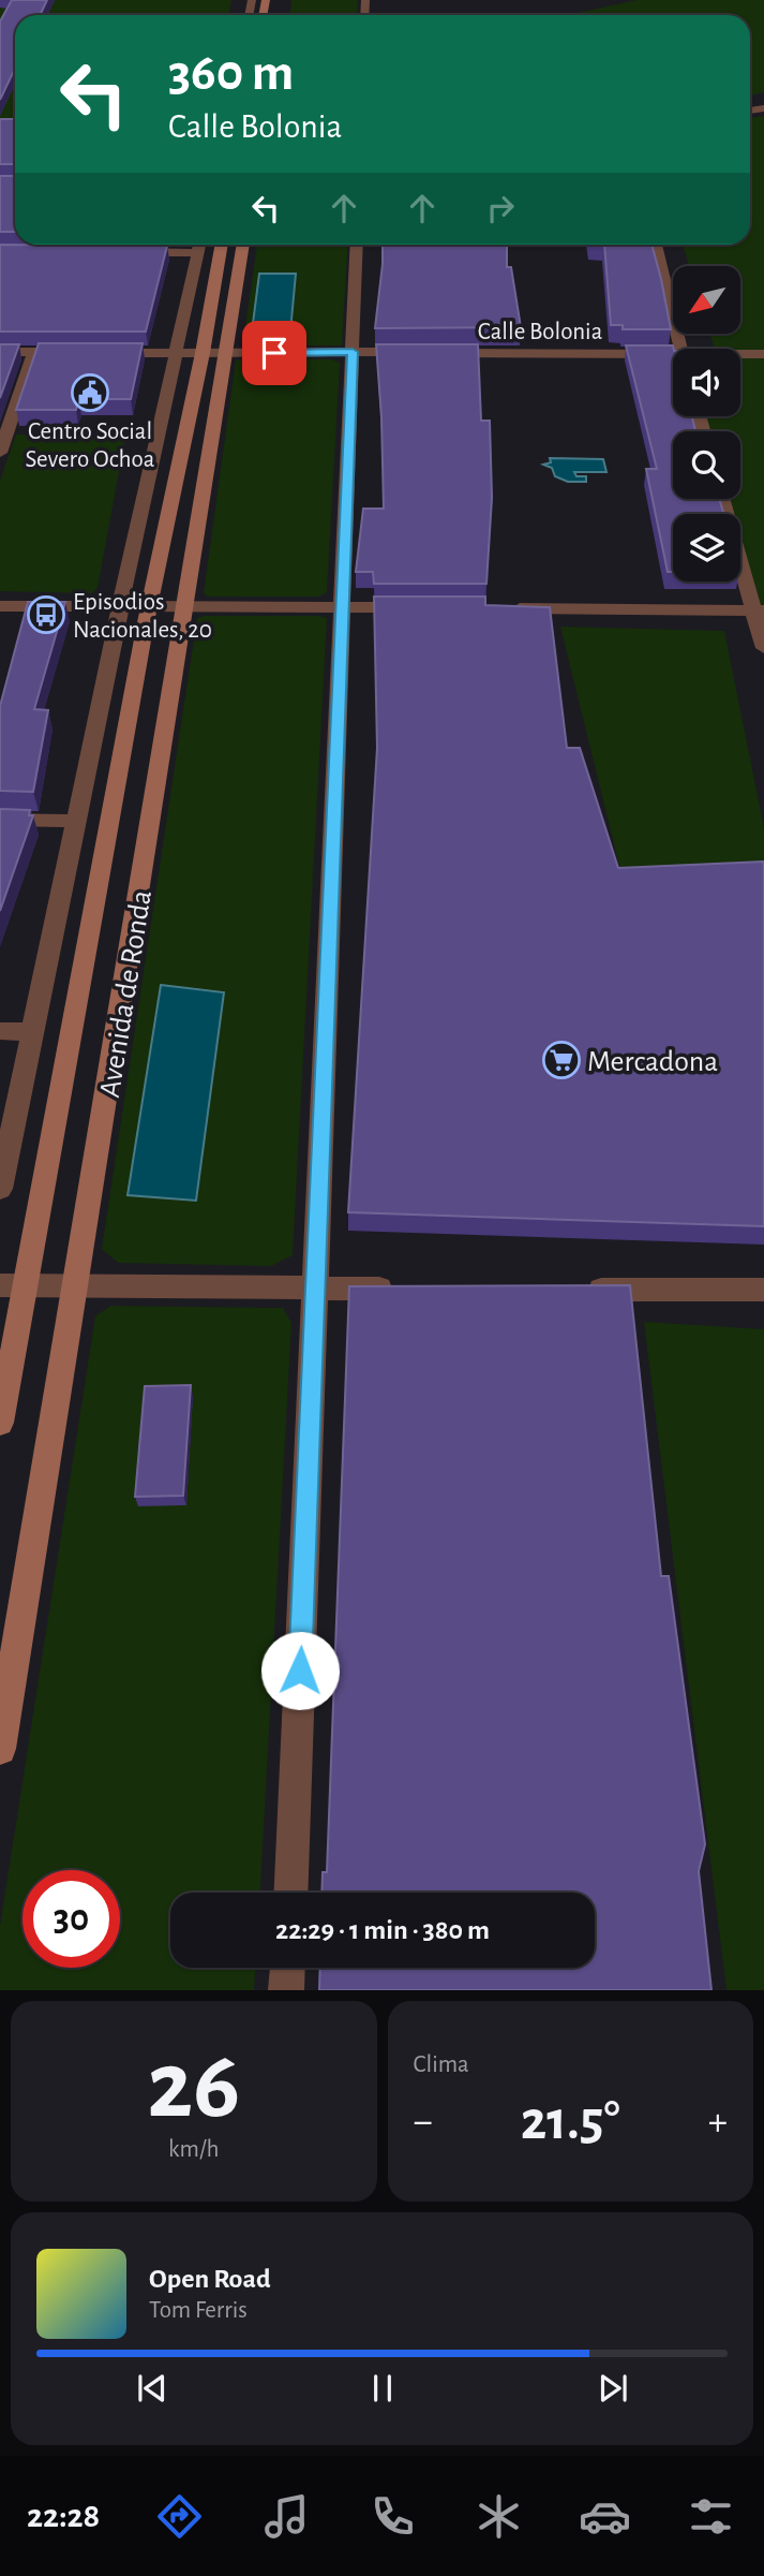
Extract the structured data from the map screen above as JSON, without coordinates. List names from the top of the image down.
{
  "streets": {
    "street": ["Calle Bolonia", "Avenida de Ronda"]
  },
  "crossings": [
    ["Calle Bolonia", "Avenida de Ronda"]
  ],
  "places": {
    "public building": ["Centro Social Severo Ochoa"],
    "bus stop": ["Episodios Nacionales, 20"],
    "supermarket": ["Mercadona"]
  },
  "north": "bottom left",
  "page": {
    "turn": ["360 m", "Calle Bolonia"],
    "limit": "30",
    "trip": "22:29 · 1 min · 380 m",
    "tile": [
      ["26", "km/h"],
      "Clima"
    ],
    "heat": ["−", "21.5°", "+"],
    "song": ["Open Road", "Tom Ferris"],
    "tabs": "22:28"
  }
}
